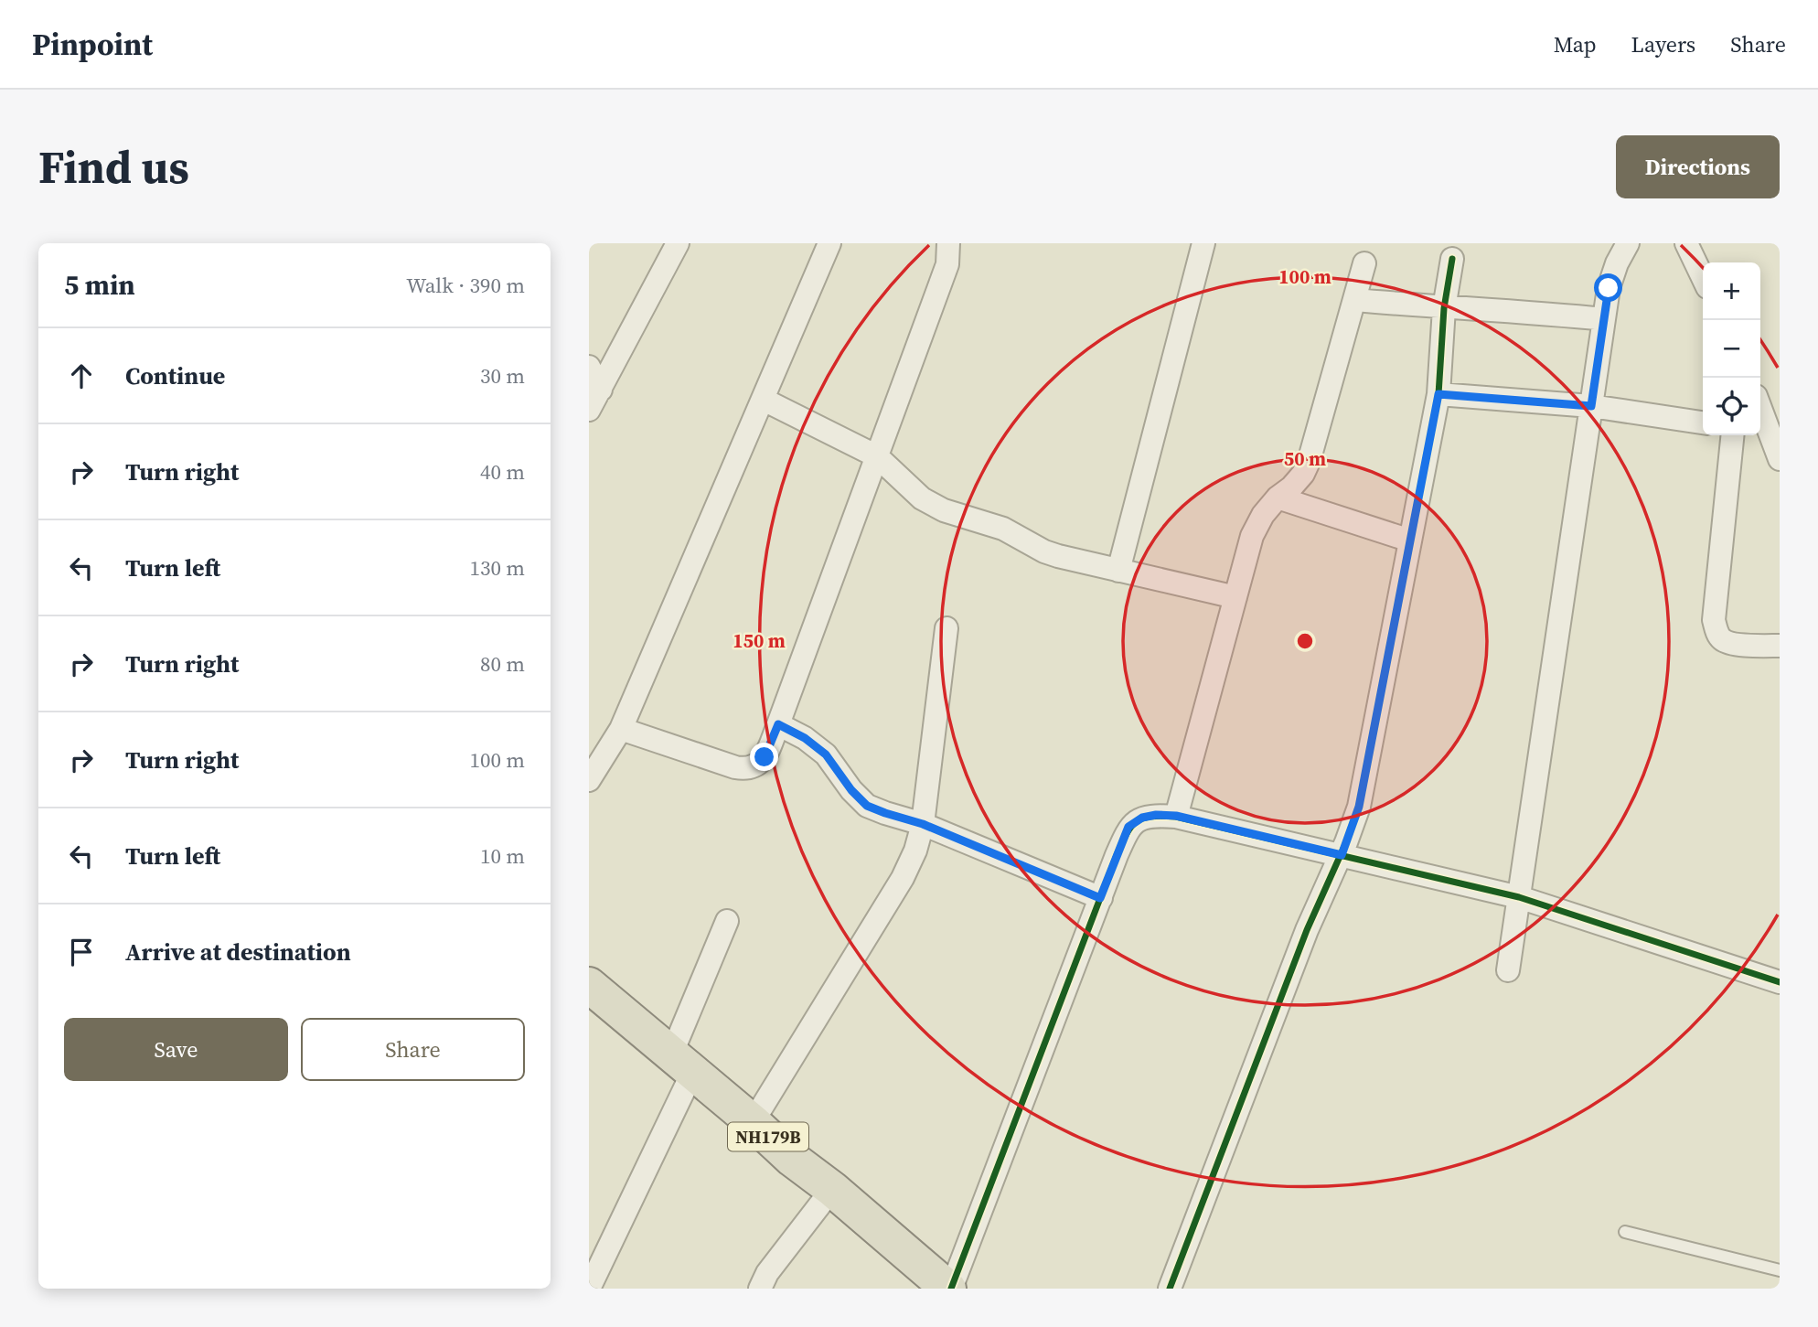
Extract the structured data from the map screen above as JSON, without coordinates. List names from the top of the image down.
{
  "streets": {
    "highway": ["NH179B"]
  },
  "page": {
    "header": "Pinpoint",
    "nav": ["Map", "Layers", "Share"],
    "buttons": [
      "Directions",
      ["Save", "Share"]
    ],
    "title": "Find us",
    "heading": ["5 min", "Walk · 390 m"],
    "map_buttons": ["+", "−"],
    "list": [
      ["Continue", "30 m"],
      ["Turn right", "40 m"],
      ["Turn left", "130 m"],
      ["Turn right", "80 m"],
      ["Turn right", "100 m"],
      ["Turn left", "10 m"],
      "Arrive at destination"
    ]
  },
  "rings": ["100 m", "50 m", "150 m"]
}
